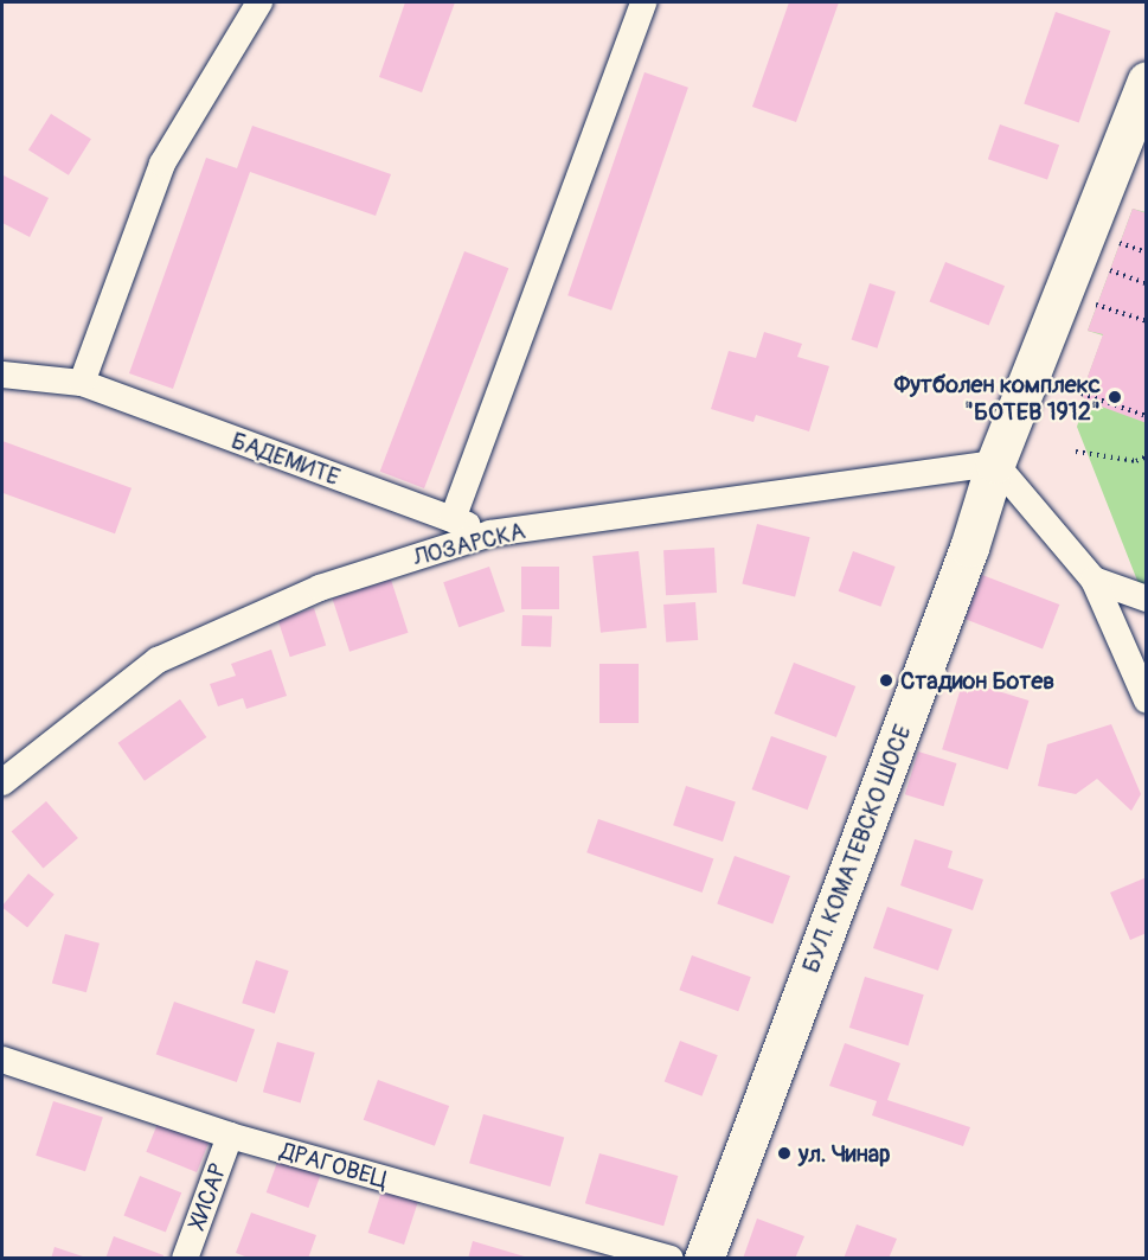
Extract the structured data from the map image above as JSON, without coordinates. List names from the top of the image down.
{
  "streets": {
    "main road": ["БУЛ. КОМАТЕВСКО ШОСЕ"],
    "street": [
      "БАДЕМИТЕ",
      "ЛОЗАРСКА",
      "ДРАГОВЕЦ",
      "ХИСАР"
    ]
  },
  "crossings": [
    ["БАДЕМИТЕ", "ЛОЗАРСКА"],
    ["ЛОЗАРСКА", "БУЛ. КОМАТЕВСКО ШОСЕ"],
    ["ДРАГОВЕЦ", "ХИСАР"]
  ],
  "places": ["Футболен комплекс \"БОТЕВ 1912\"", "Стадион Ботев", "ул. Чинар"]
}
